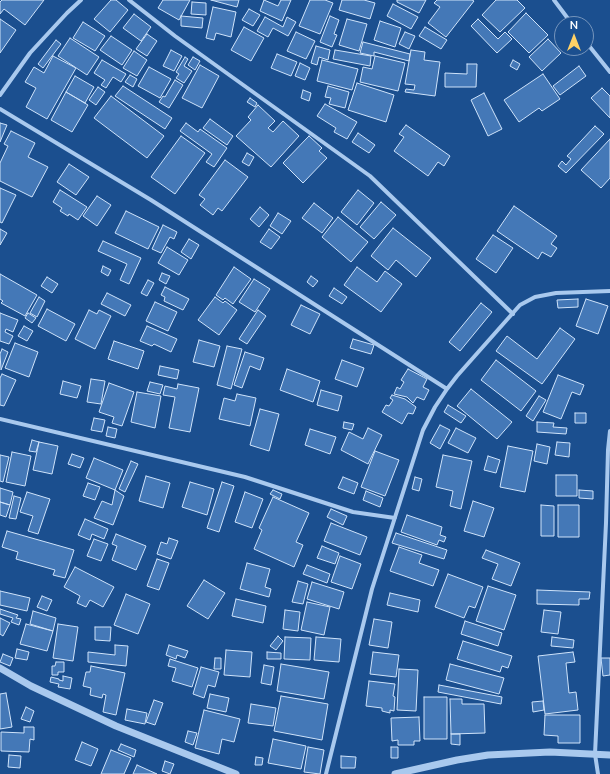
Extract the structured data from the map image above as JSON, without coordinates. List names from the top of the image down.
{
  "north": "top"
}
